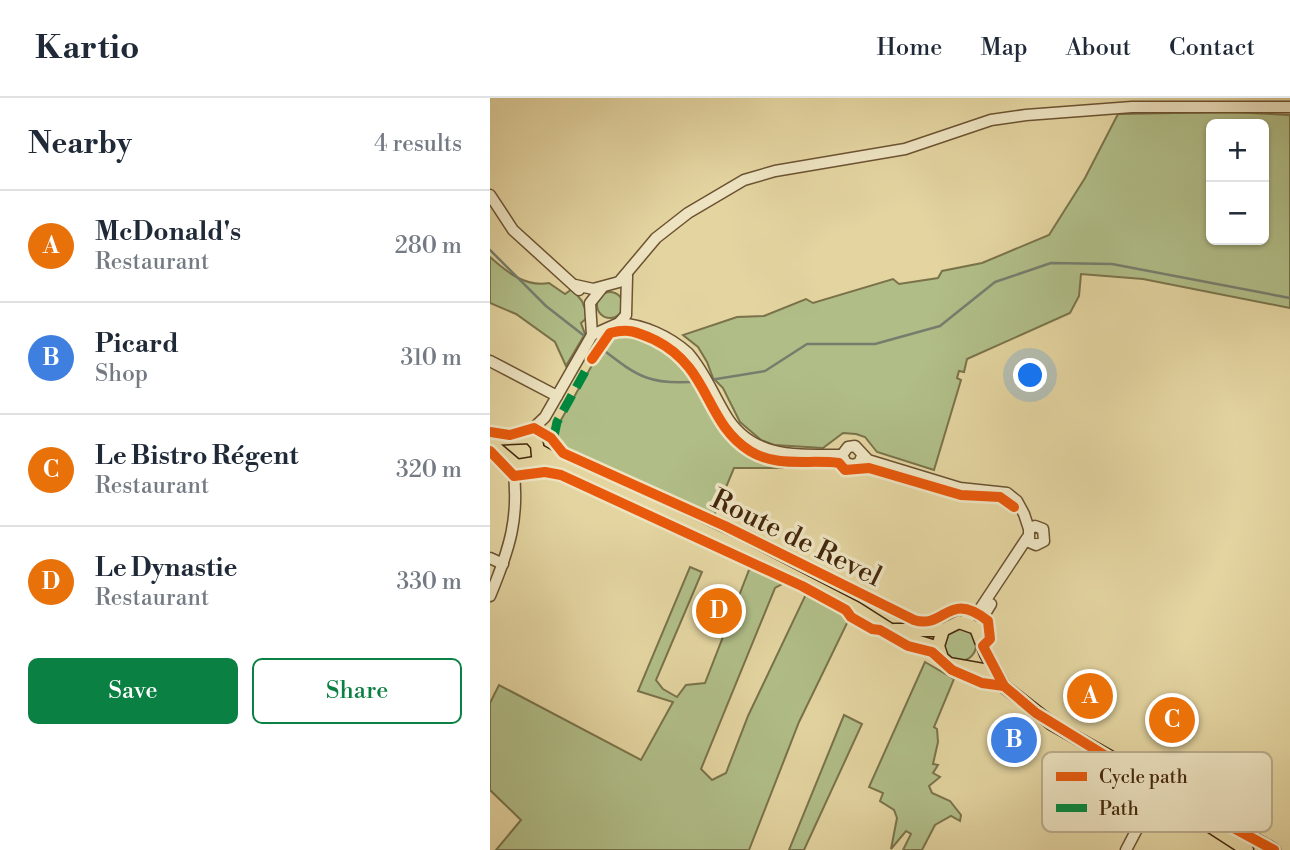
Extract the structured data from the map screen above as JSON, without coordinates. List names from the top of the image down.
{
  "streets": {
    "main road": ["Route de Revel"]
  },
  "legend": ["Cycle path", "Path"],
  "page": {
    "header": "Kartio",
    "nav": [
      "Home",
      "Map",
      "About",
      "Contact"
    ],
    "heading": ["Nearby", "4 results"],
    "map_buttons": ["+", "−"],
    "list": [
      {
        "mark": "A",
        "name": "McDonald's",
        "note": "Restaurant",
        "value": "280 m"
      },
      {
        "mark": "B",
        "name": "Picard",
        "note": "Shop",
        "value": "310 m"
      },
      {
        "mark": "C",
        "name": "Le Bistro Régent",
        "note": "Restaurant",
        "value": "320 m"
      },
      {
        "mark": "D",
        "name": "Le Dynastie",
        "note": "Restaurant",
        "value": "330 m"
      }
    ],
    "pins": [
      "D",
      "A",
      "C",
      "B"
    ],
    "buttons": ["Save", "Share"]
  }
}
